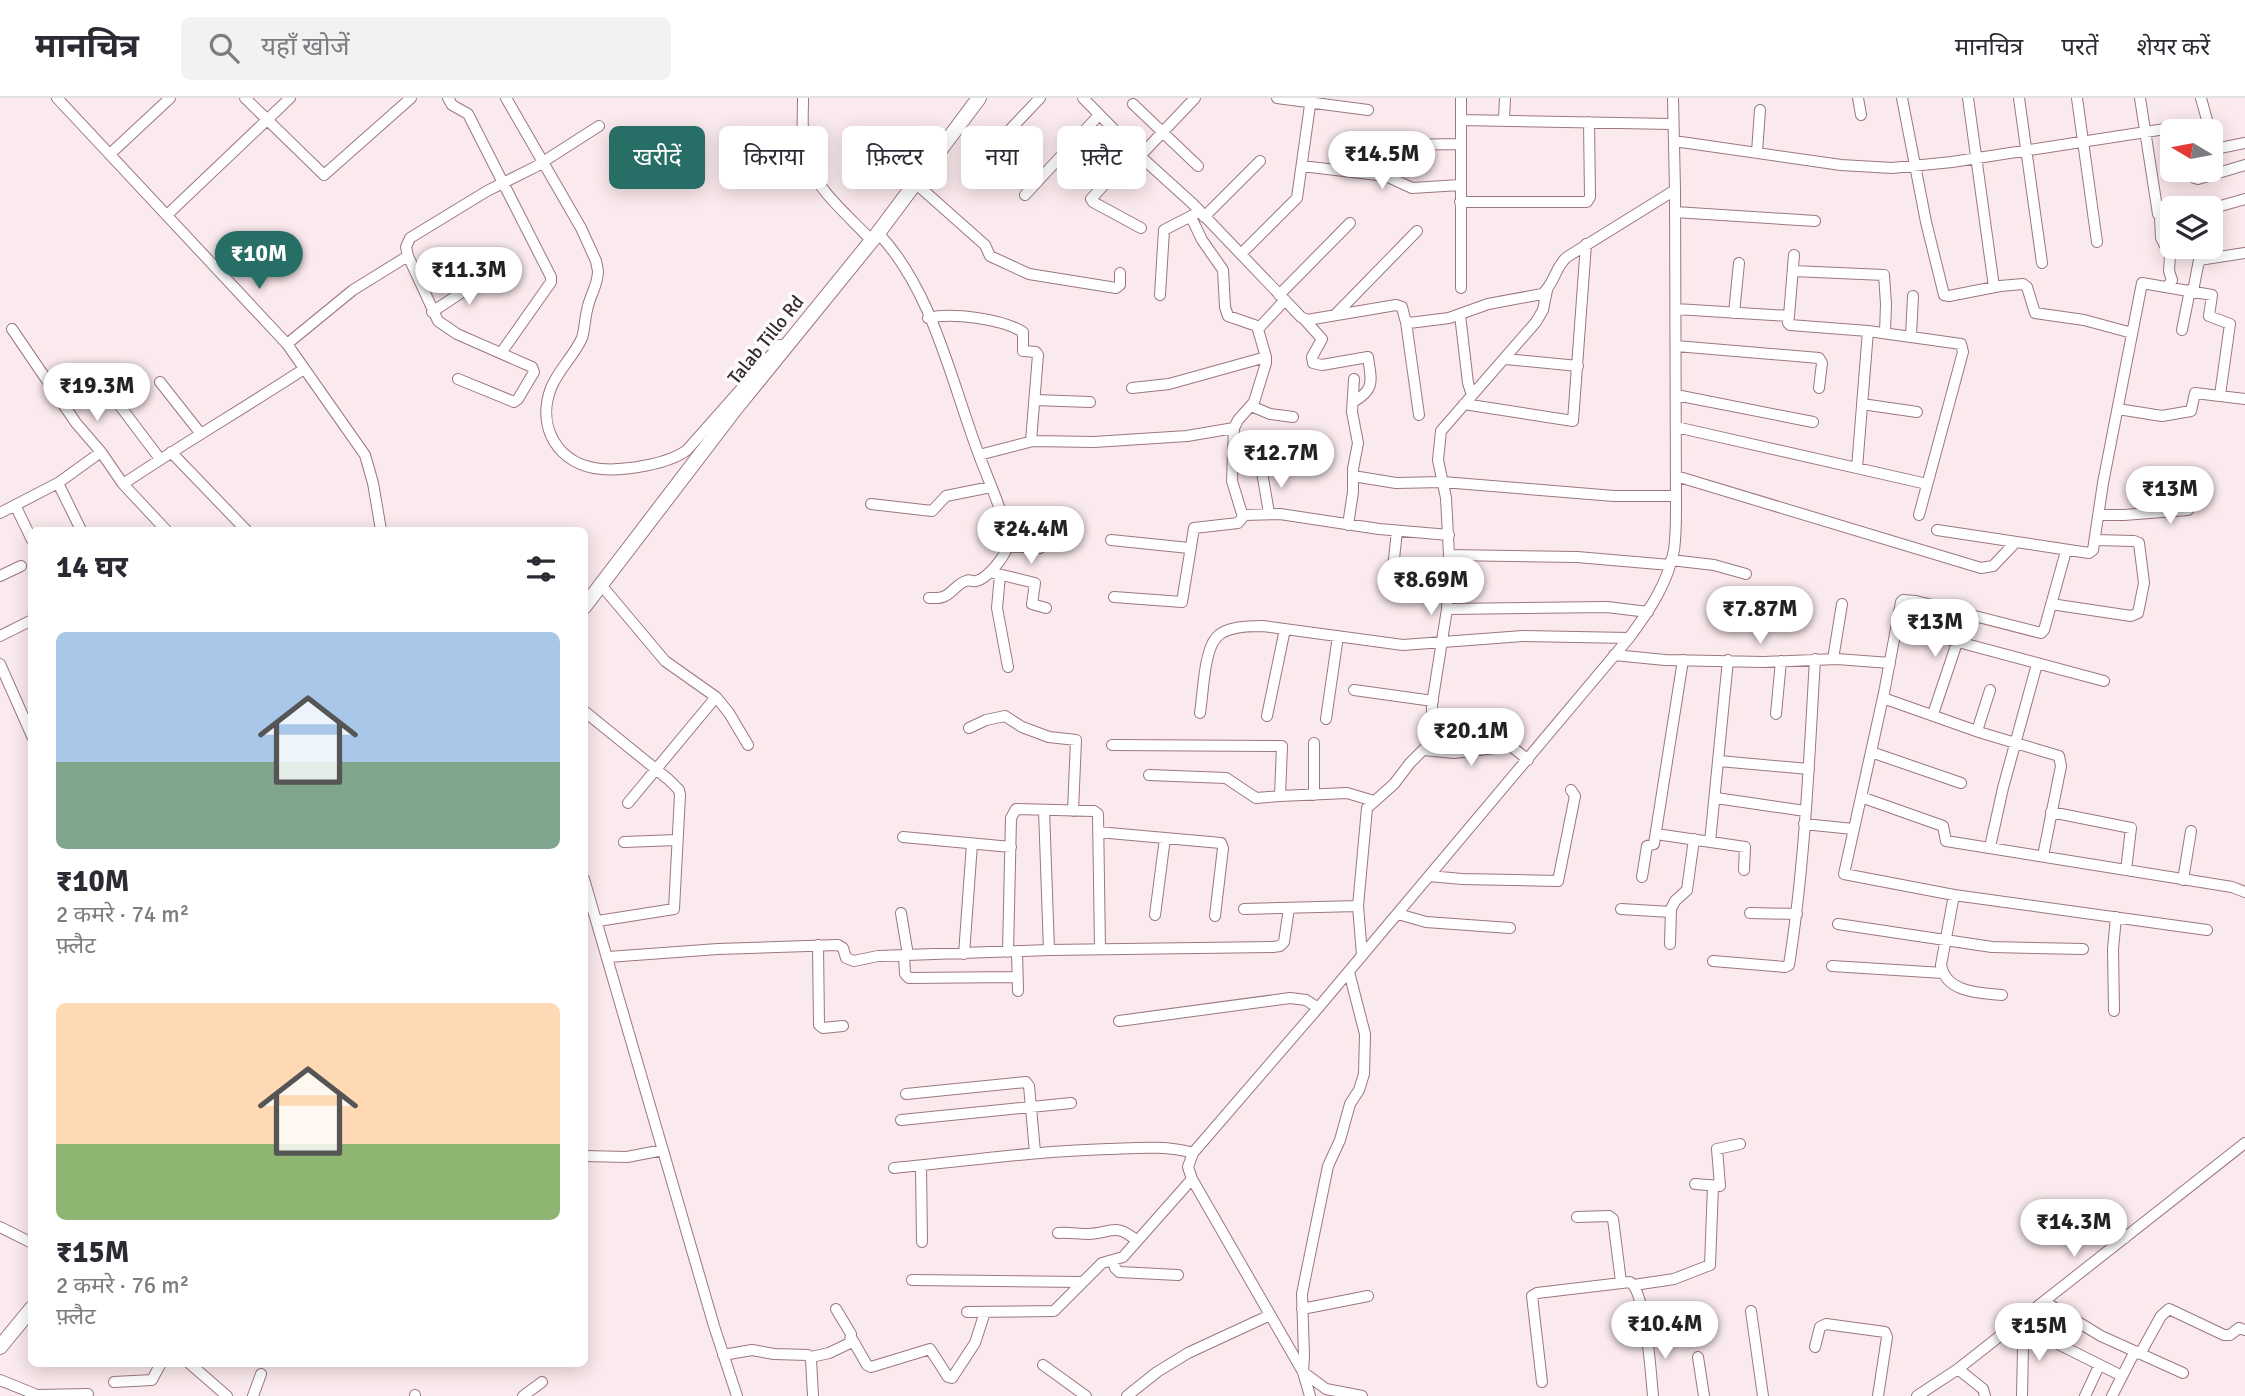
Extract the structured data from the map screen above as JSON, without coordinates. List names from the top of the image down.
{
  "streets": {
    "main road": ["Talab Tillo Rd"]
  },
  "north": "left",
  "page": {
    "header": "मानचित्र",
    "search": "यहाँ खोजें",
    "nav": ["मानचित्र", "परतें", "शेयर करें"],
    "chip": [
      "खरीदें",
      "किराया",
      "फ़िल्टर",
      "नया",
      "फ़्लैट"
    ],
    "price": [
      "₹14.5M",
      "₹10M",
      "₹11.3M",
      "₹19.3M",
      "₹12.7M",
      "₹13M",
      "₹24.4M",
      "₹8.69M",
      "₹7.87M",
      "₹13M",
      "₹20.1M",
      "₹14.3M",
      "₹10.4M",
      "₹15M"
    ],
    "heading": "14 घर",
    "list": [
      {
        "name": "₹10M",
        "note": "2 कमरे · 74 m² · फ़्लैट"
      },
      {
        "name": "₹15M",
        "note": "2 कमरे · 76 m² · फ़्लैट"
      }
    ]
  }
}
